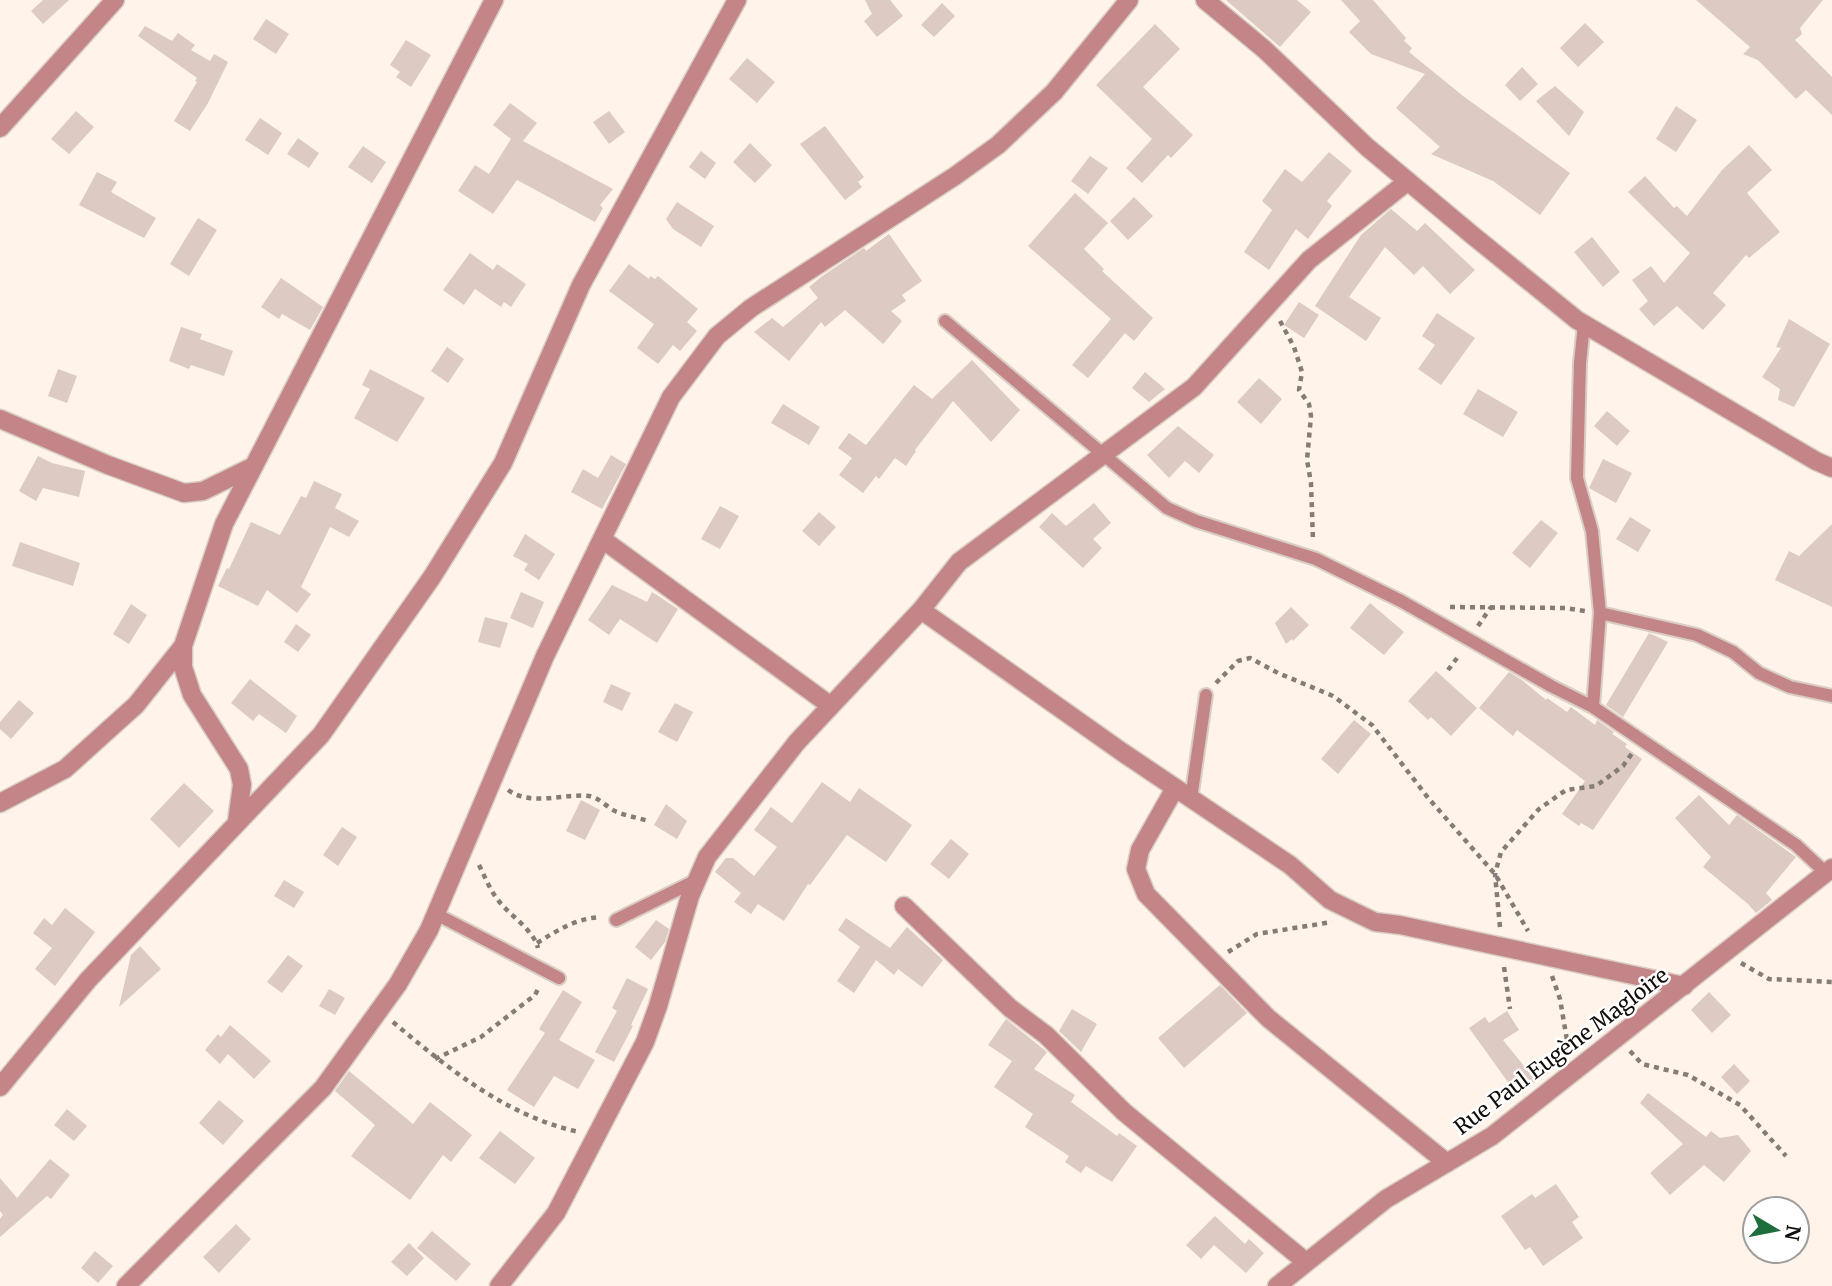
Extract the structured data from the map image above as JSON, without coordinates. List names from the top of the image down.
{
  "streets": {
    "street": ["Rue Paul Eugène Magloire"]
  },
  "north": "right"
}
